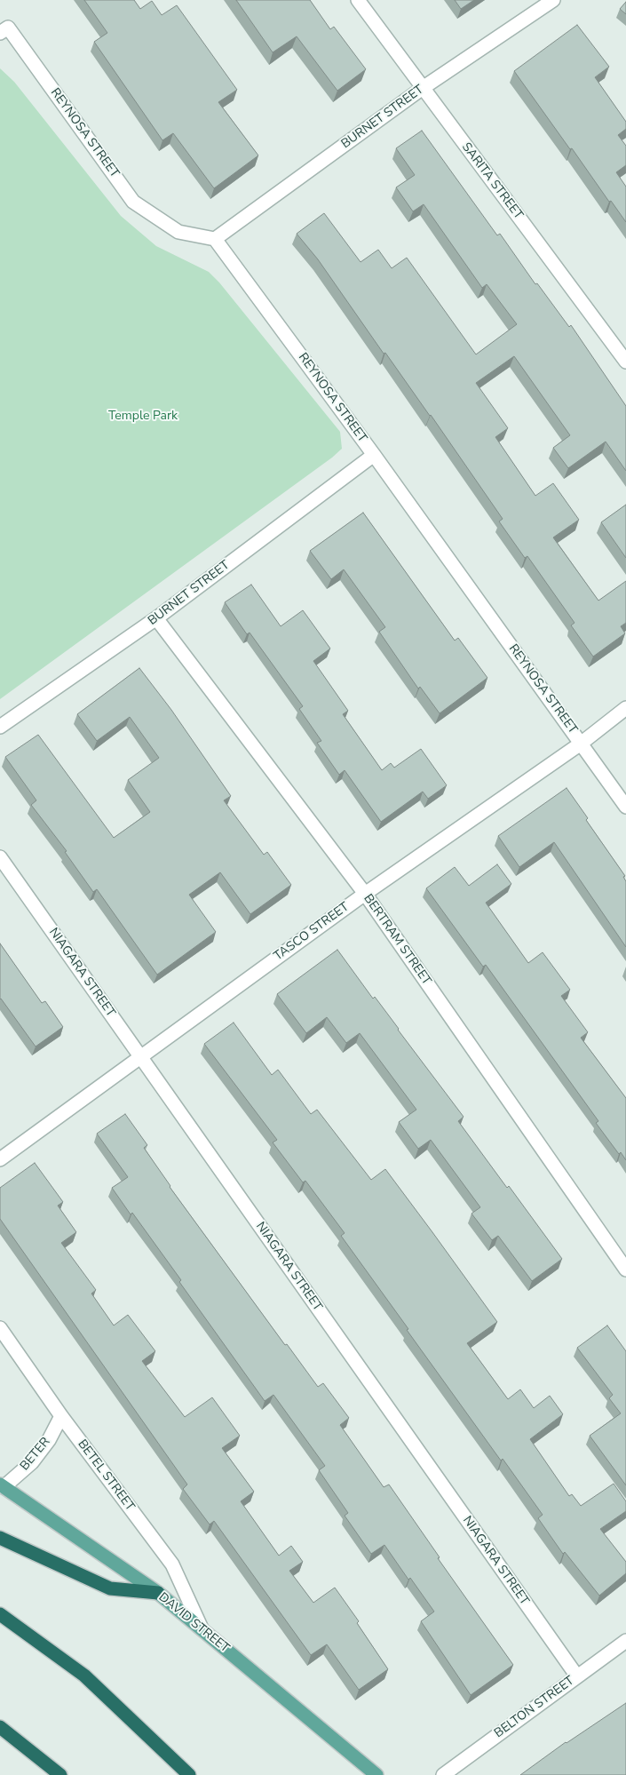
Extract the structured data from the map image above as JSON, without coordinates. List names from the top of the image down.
{
  "streets": {
    "main road": ["DAVID STREET"],
    "street": [
      "BURNET STREET",
      "REYNOSA STREET",
      "SARITA STREET",
      "TASCO STREET",
      "BERTRAM STREET",
      "NIAGARA STREET",
      "BETER",
      "BETEL STREET",
      "BELTON STREET"
    ]
  },
  "crossings": [
    ["BURNET STREET", "REYNOSA STREET"],
    ["BURNET STREET", "SARITA STREET"],
    ["BURNET STREET", "BERTRAM STREET"],
    ["REYNOSA STREET", "TASCO STREET"],
    ["TASCO STREET", "BERTRAM STREET"],
    ["TASCO STREET", "NIAGARA STREET"],
    ["NIAGARA STREET", "BELTON STREET"],
    ["BETER", "BETEL STREET"],
    ["BETER", "DAVID STREET"],
    ["BETEL STREET", "DAVID STREET"]
  ],
  "parks": ["Temple Park"]
}
